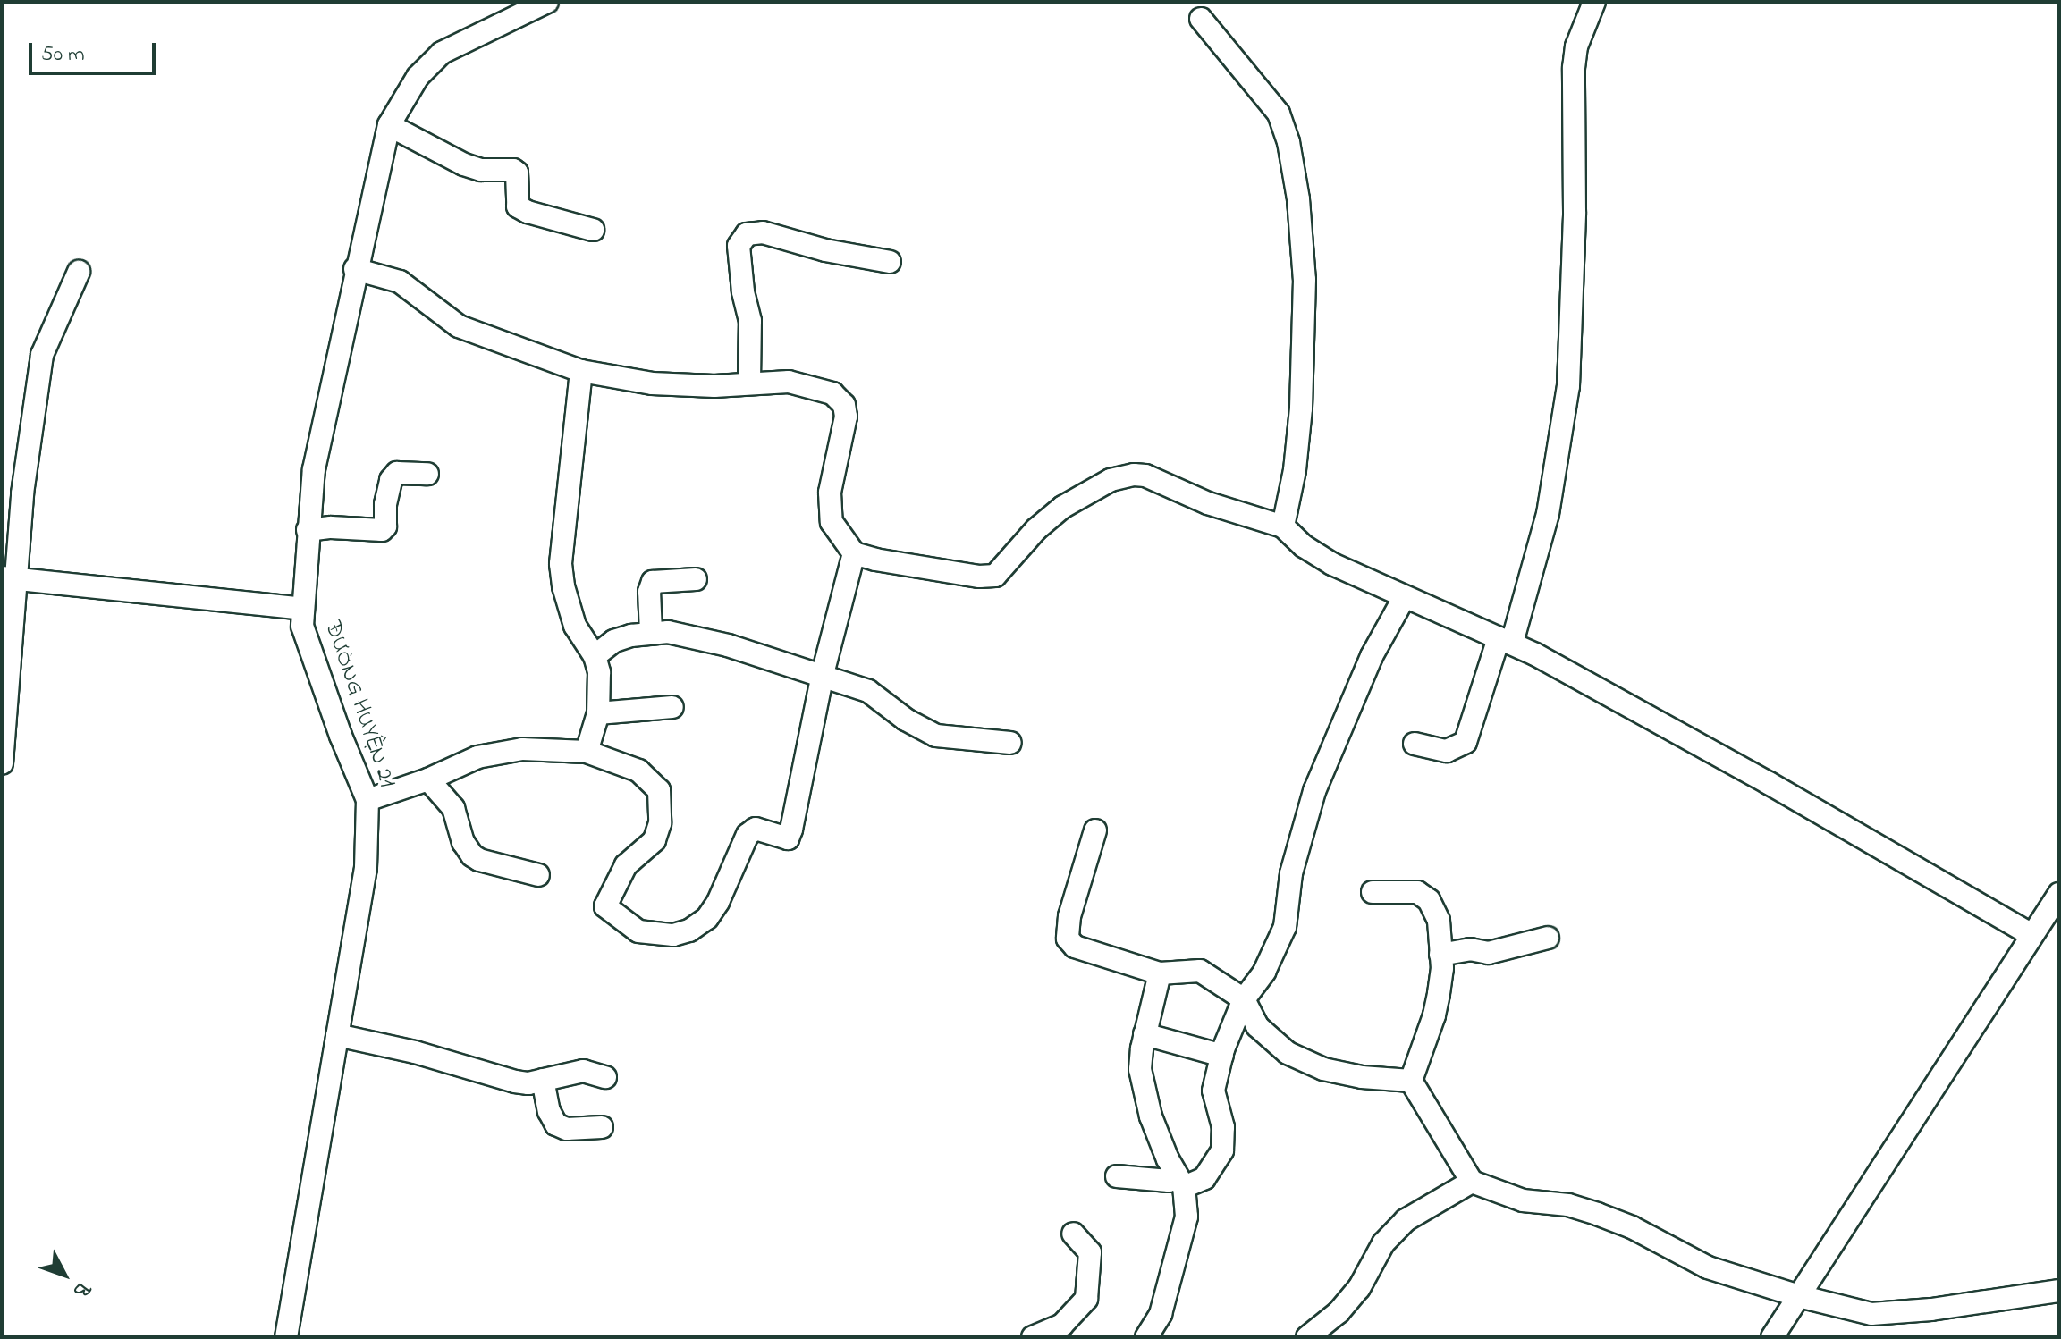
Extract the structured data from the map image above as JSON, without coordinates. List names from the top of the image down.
{
  "streets": {
    "street": ["ĐƯỜNG HUYỆN 21"]
  },
  "scale_bar": "50 m",
  "north": "bottom right"
}
